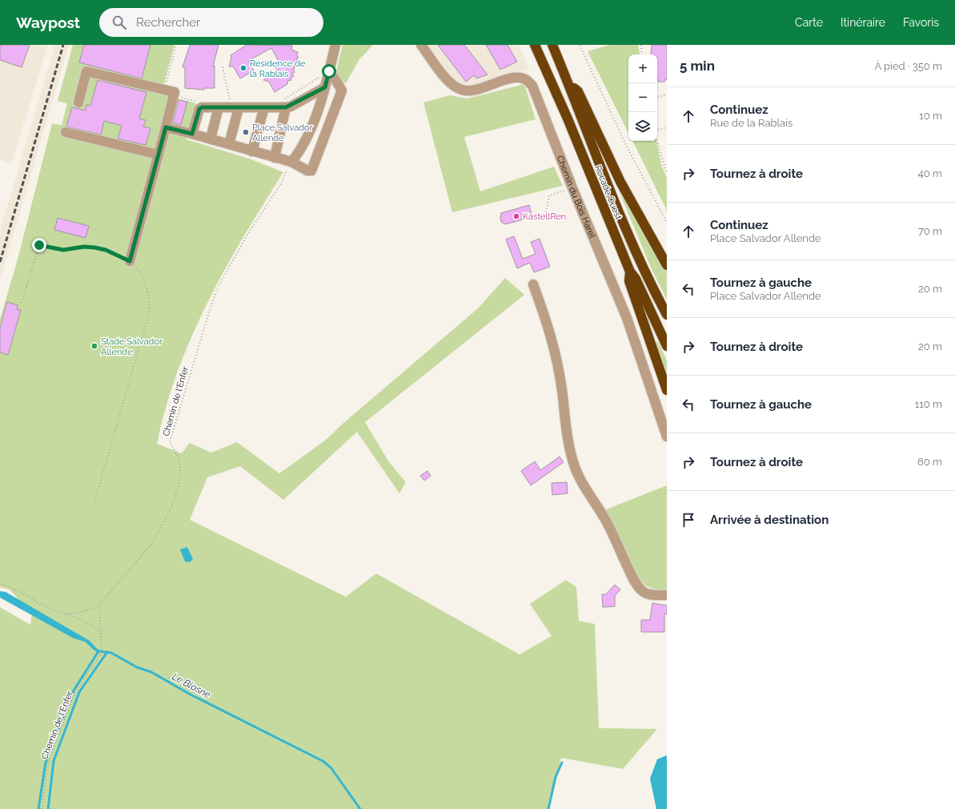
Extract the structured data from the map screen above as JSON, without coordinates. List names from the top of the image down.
{
  "streets": {
    "highway": ["Rocade Ouest"],
    "street": ["Chemin du Bois Harel"],
    "path": ["Chemin de l'Enfer"]
  },
  "water": ["Le Blosne"],
  "places": [
    "Résidence de la Rablais",
    "Place Salvador Allende",
    "KastellRen",
    "Stade Salvador Allende"
  ],
  "page": {
    "header": "Waypost",
    "search": "Rechercher",
    "nav": ["Carte", "Itinéraire", "Favoris"],
    "heading": ["5 min", "À pied · 350 m"],
    "map_buttons": ["+", "−"],
    "list": [
      ["Continuez", "Rue de la Rablais", "10 m"],
      ["Tournez à droite", "40 m"],
      ["Continuez", "Place Salvador Allende", "70 m"],
      ["Tournez à gauche", "Place Salvador Allende", "20 m"],
      ["Tournez à droite", "20 m"],
      ["Tournez à gauche", "110 m"],
      ["Tournez à droite", "80 m"],
      "Arrivée à destination"
    ]
  }
}
